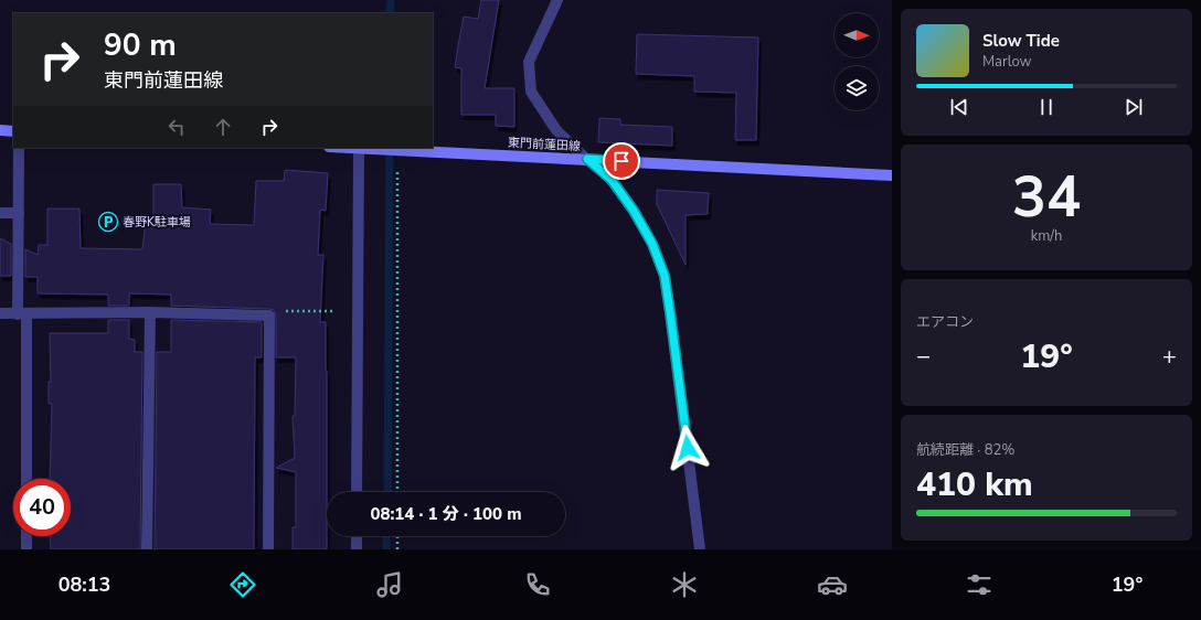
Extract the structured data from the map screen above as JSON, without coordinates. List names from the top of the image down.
{
  "streets": {
    "main road": ["東門前蓮田線"]
  },
  "places": {
    "parking": ["春野K駐車場"]
  },
  "north": "right",
  "page": {
    "turn": ["90 m", "東門前蓮田線"],
    "song": ["Slow Tide", "Marlow"],
    "tile": [
      ["34", "km/h"],
      "エアコン",
      ["航続距離 · 82%", "410 km"]
    ],
    "heat": ["−", "19°", "+"],
    "limit": "40",
    "trip": "08:14 · 1 分 · 100 m",
    "tabs": ["08:13", "19°"]
  }
}
